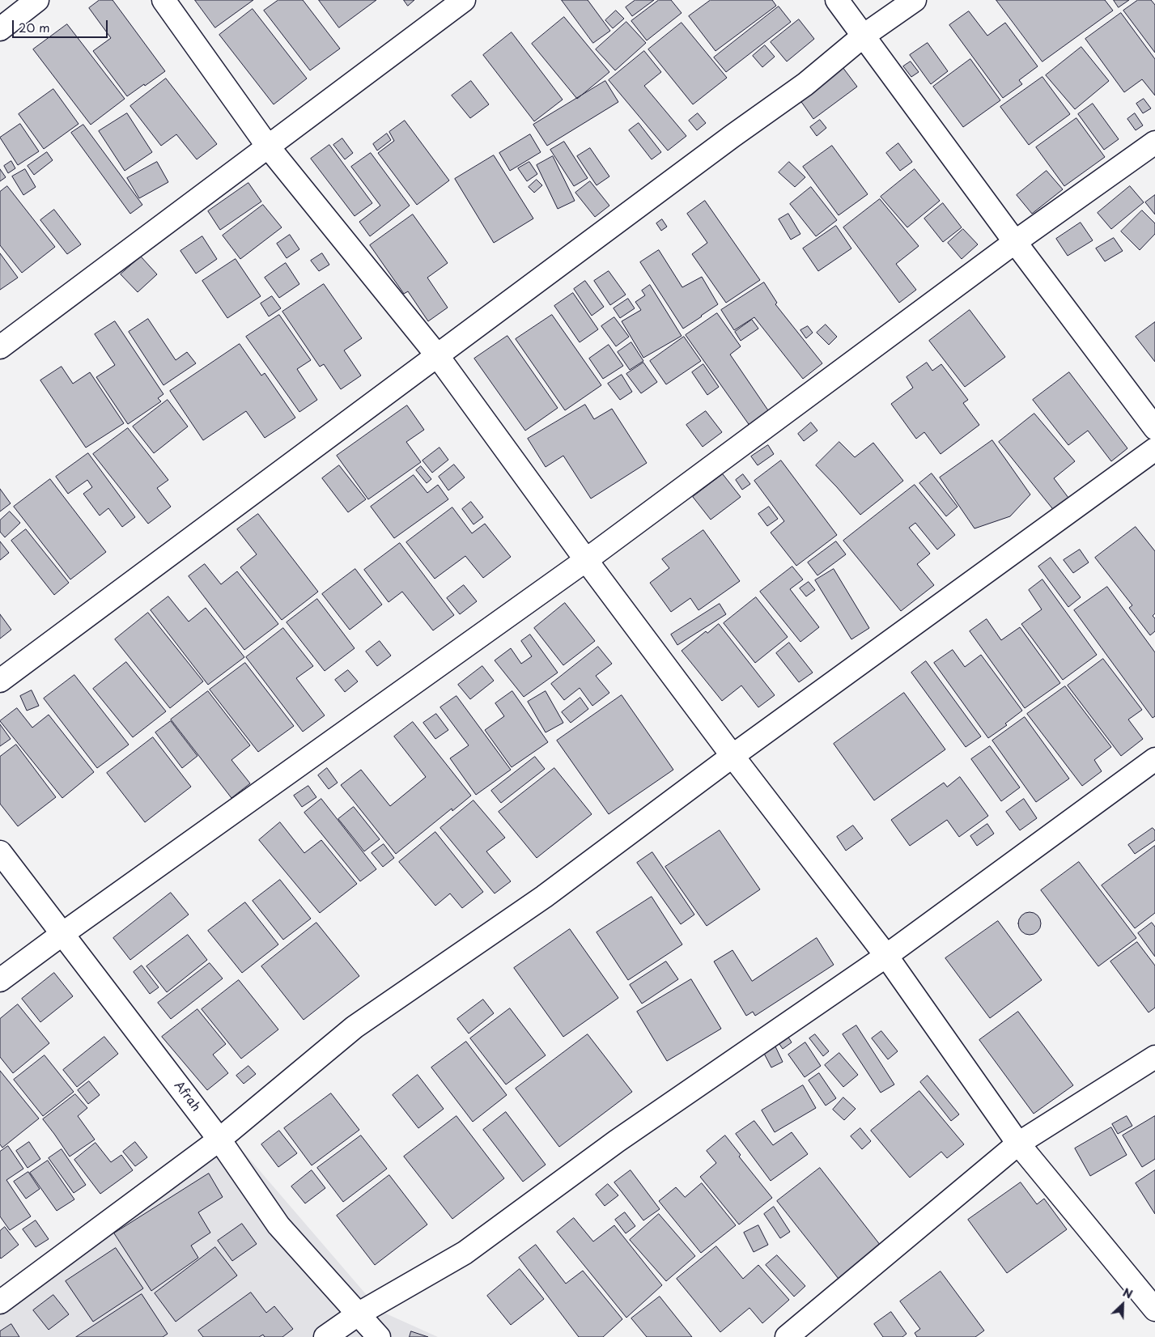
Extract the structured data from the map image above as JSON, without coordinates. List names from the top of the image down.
{
  "streets": {
    "street": ["Afrah"]
  },
  "scale_bar": "20 m",
  "north": "top right"
}
